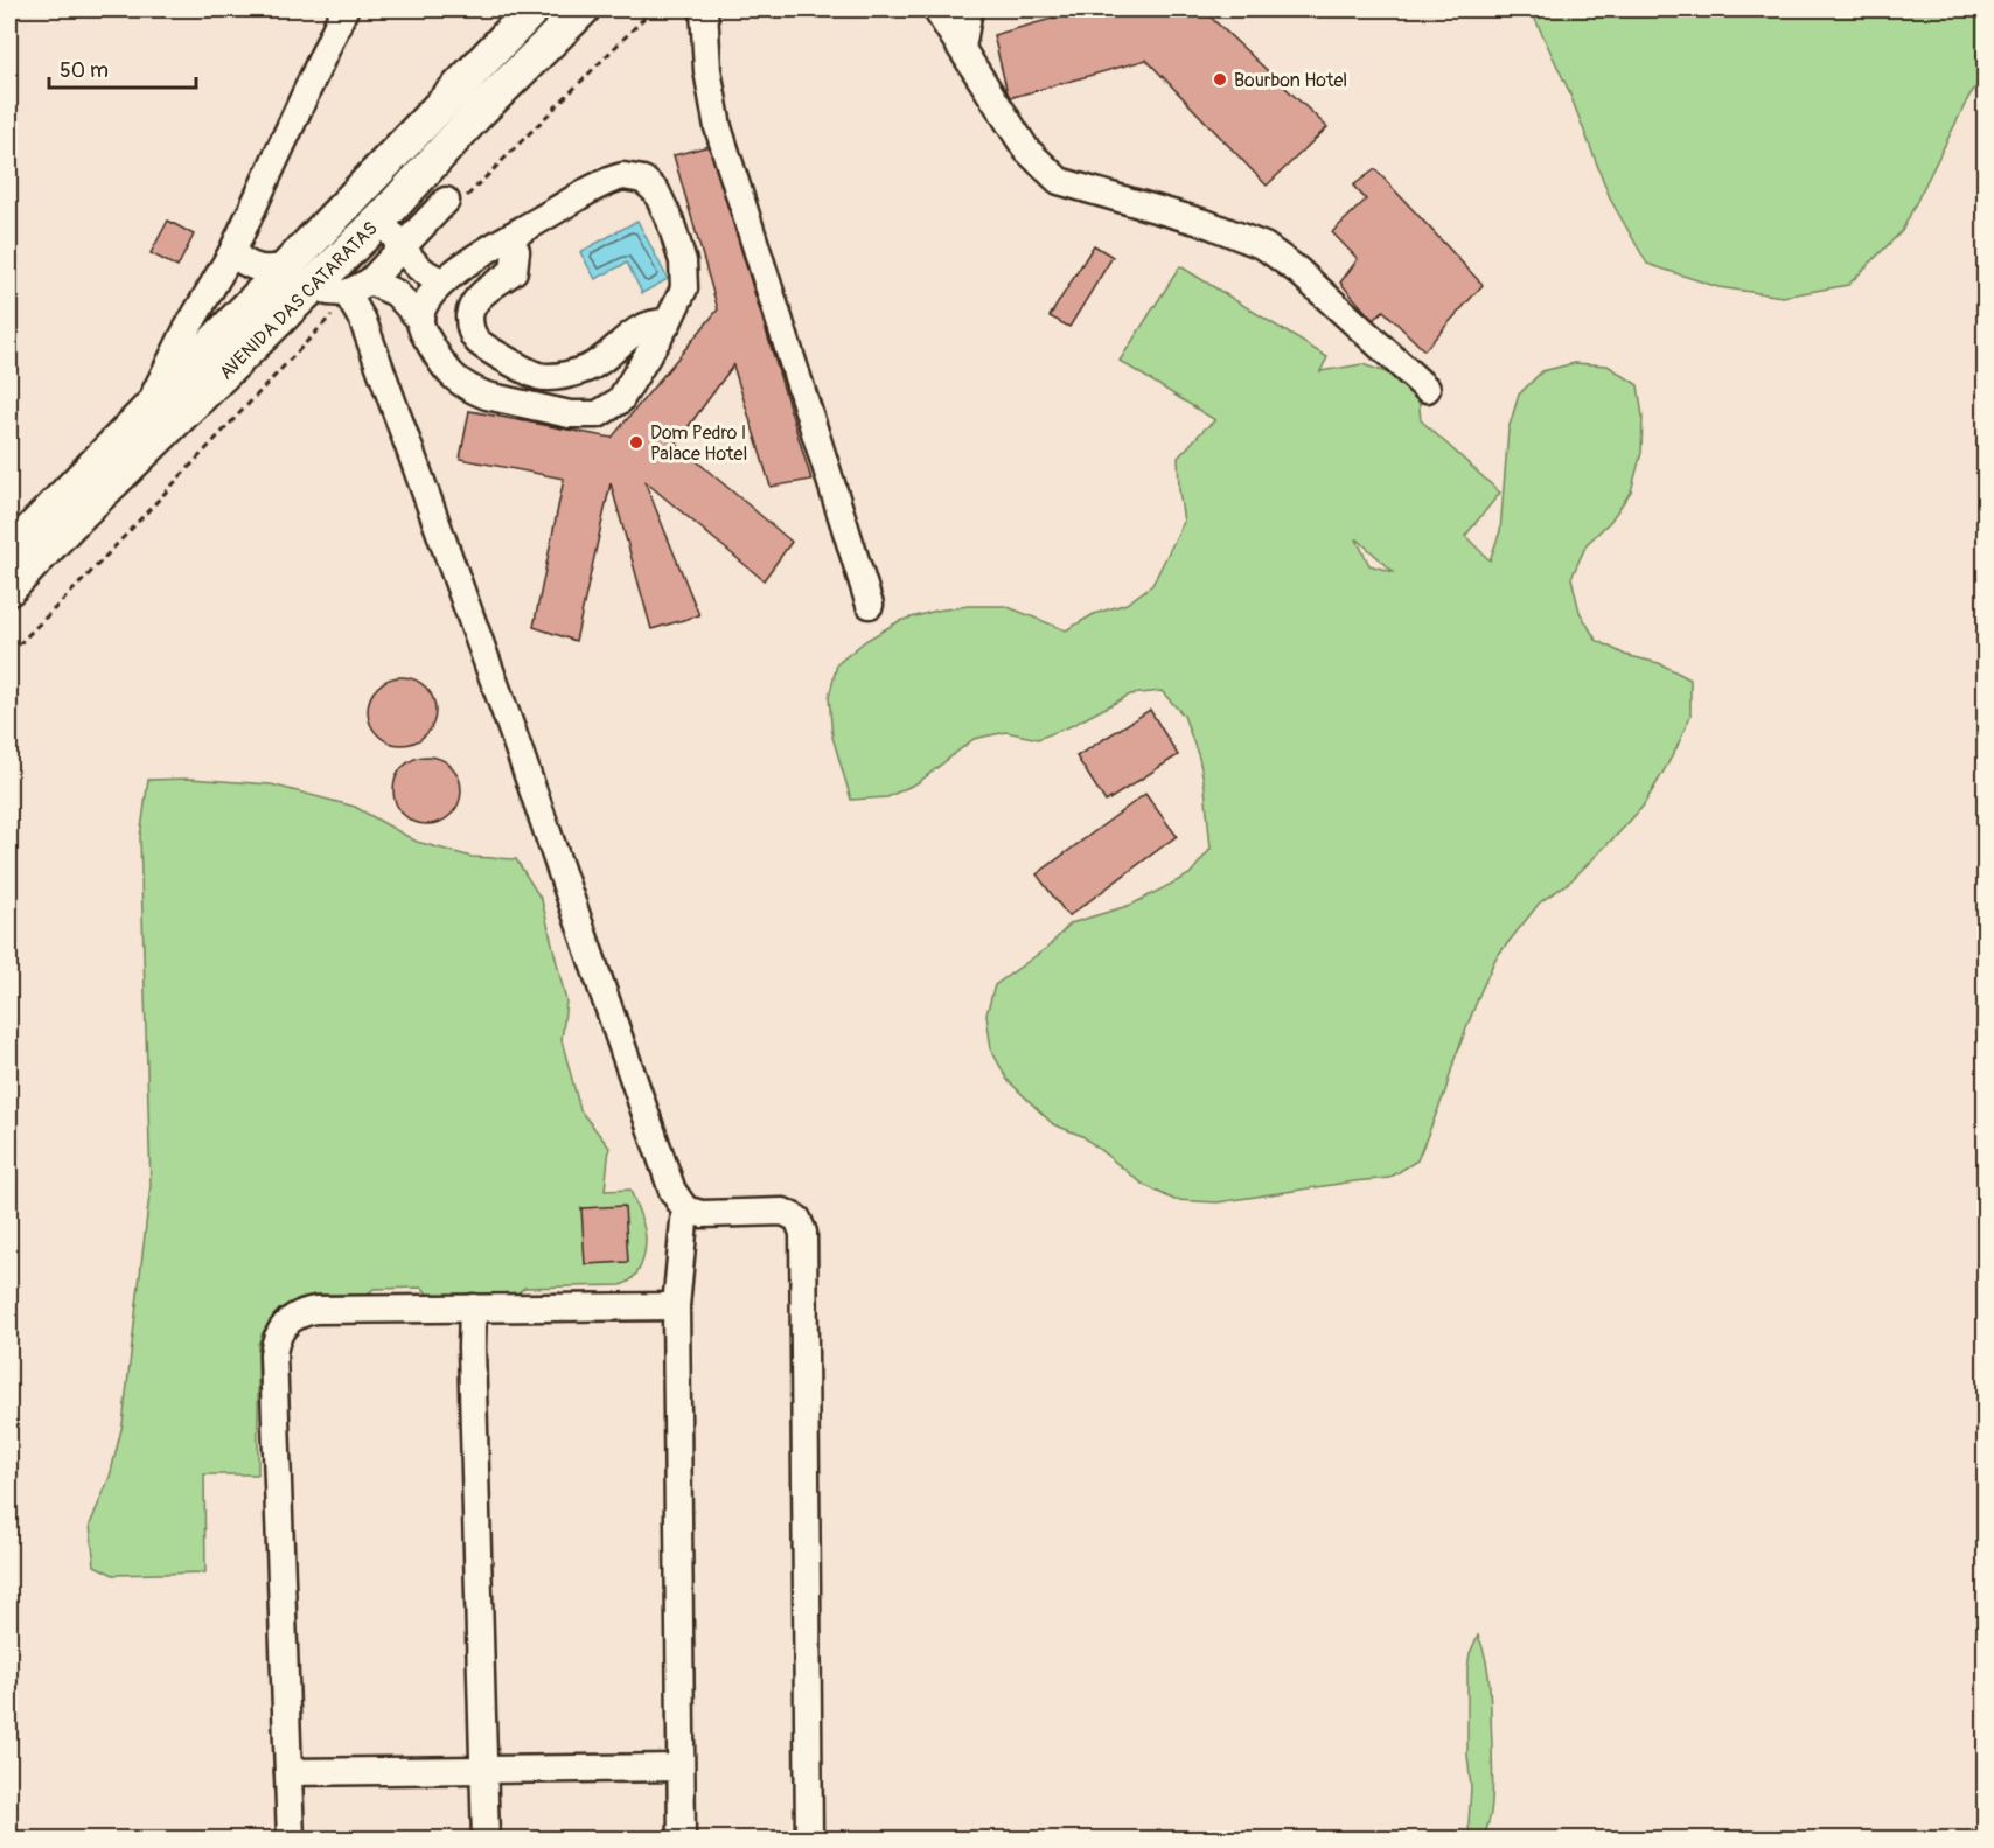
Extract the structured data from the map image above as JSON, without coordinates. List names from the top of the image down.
{
  "streets": {
    "main road": ["AVENIDA DAS CATARATAS"]
  },
  "places": ["Bourbon Hotel", "Dom Pedro I Palace Hotel"],
  "scale_bar": "50 m"
}
